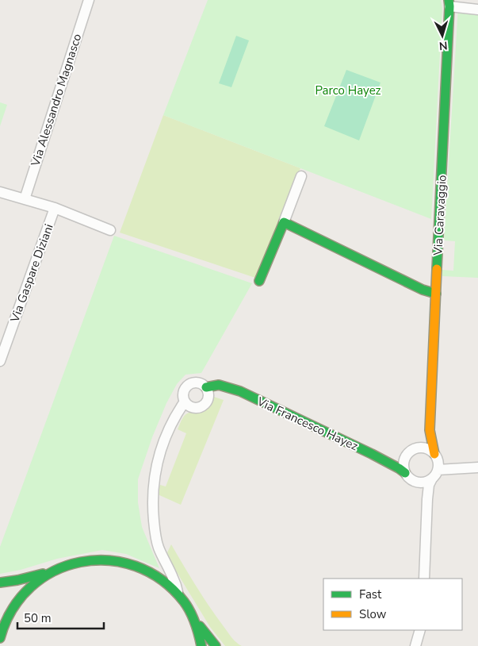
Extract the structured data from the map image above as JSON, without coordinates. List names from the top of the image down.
{
  "streets": {
    "street": [
      "Via Alessandro Magnasco",
      "Via Caravaggio",
      "Via Gaspare Diziani",
      "Via Francesco Hayez"
    ]
  },
  "crossings": [
    ["Via Caravaggio", "Via Francesco Hayez"]
  ],
  "parks": ["Parco Hayez"],
  "legend": ["Fast", "Slow"],
  "scale_bar": "50 m",
  "north": "bottom"
}
